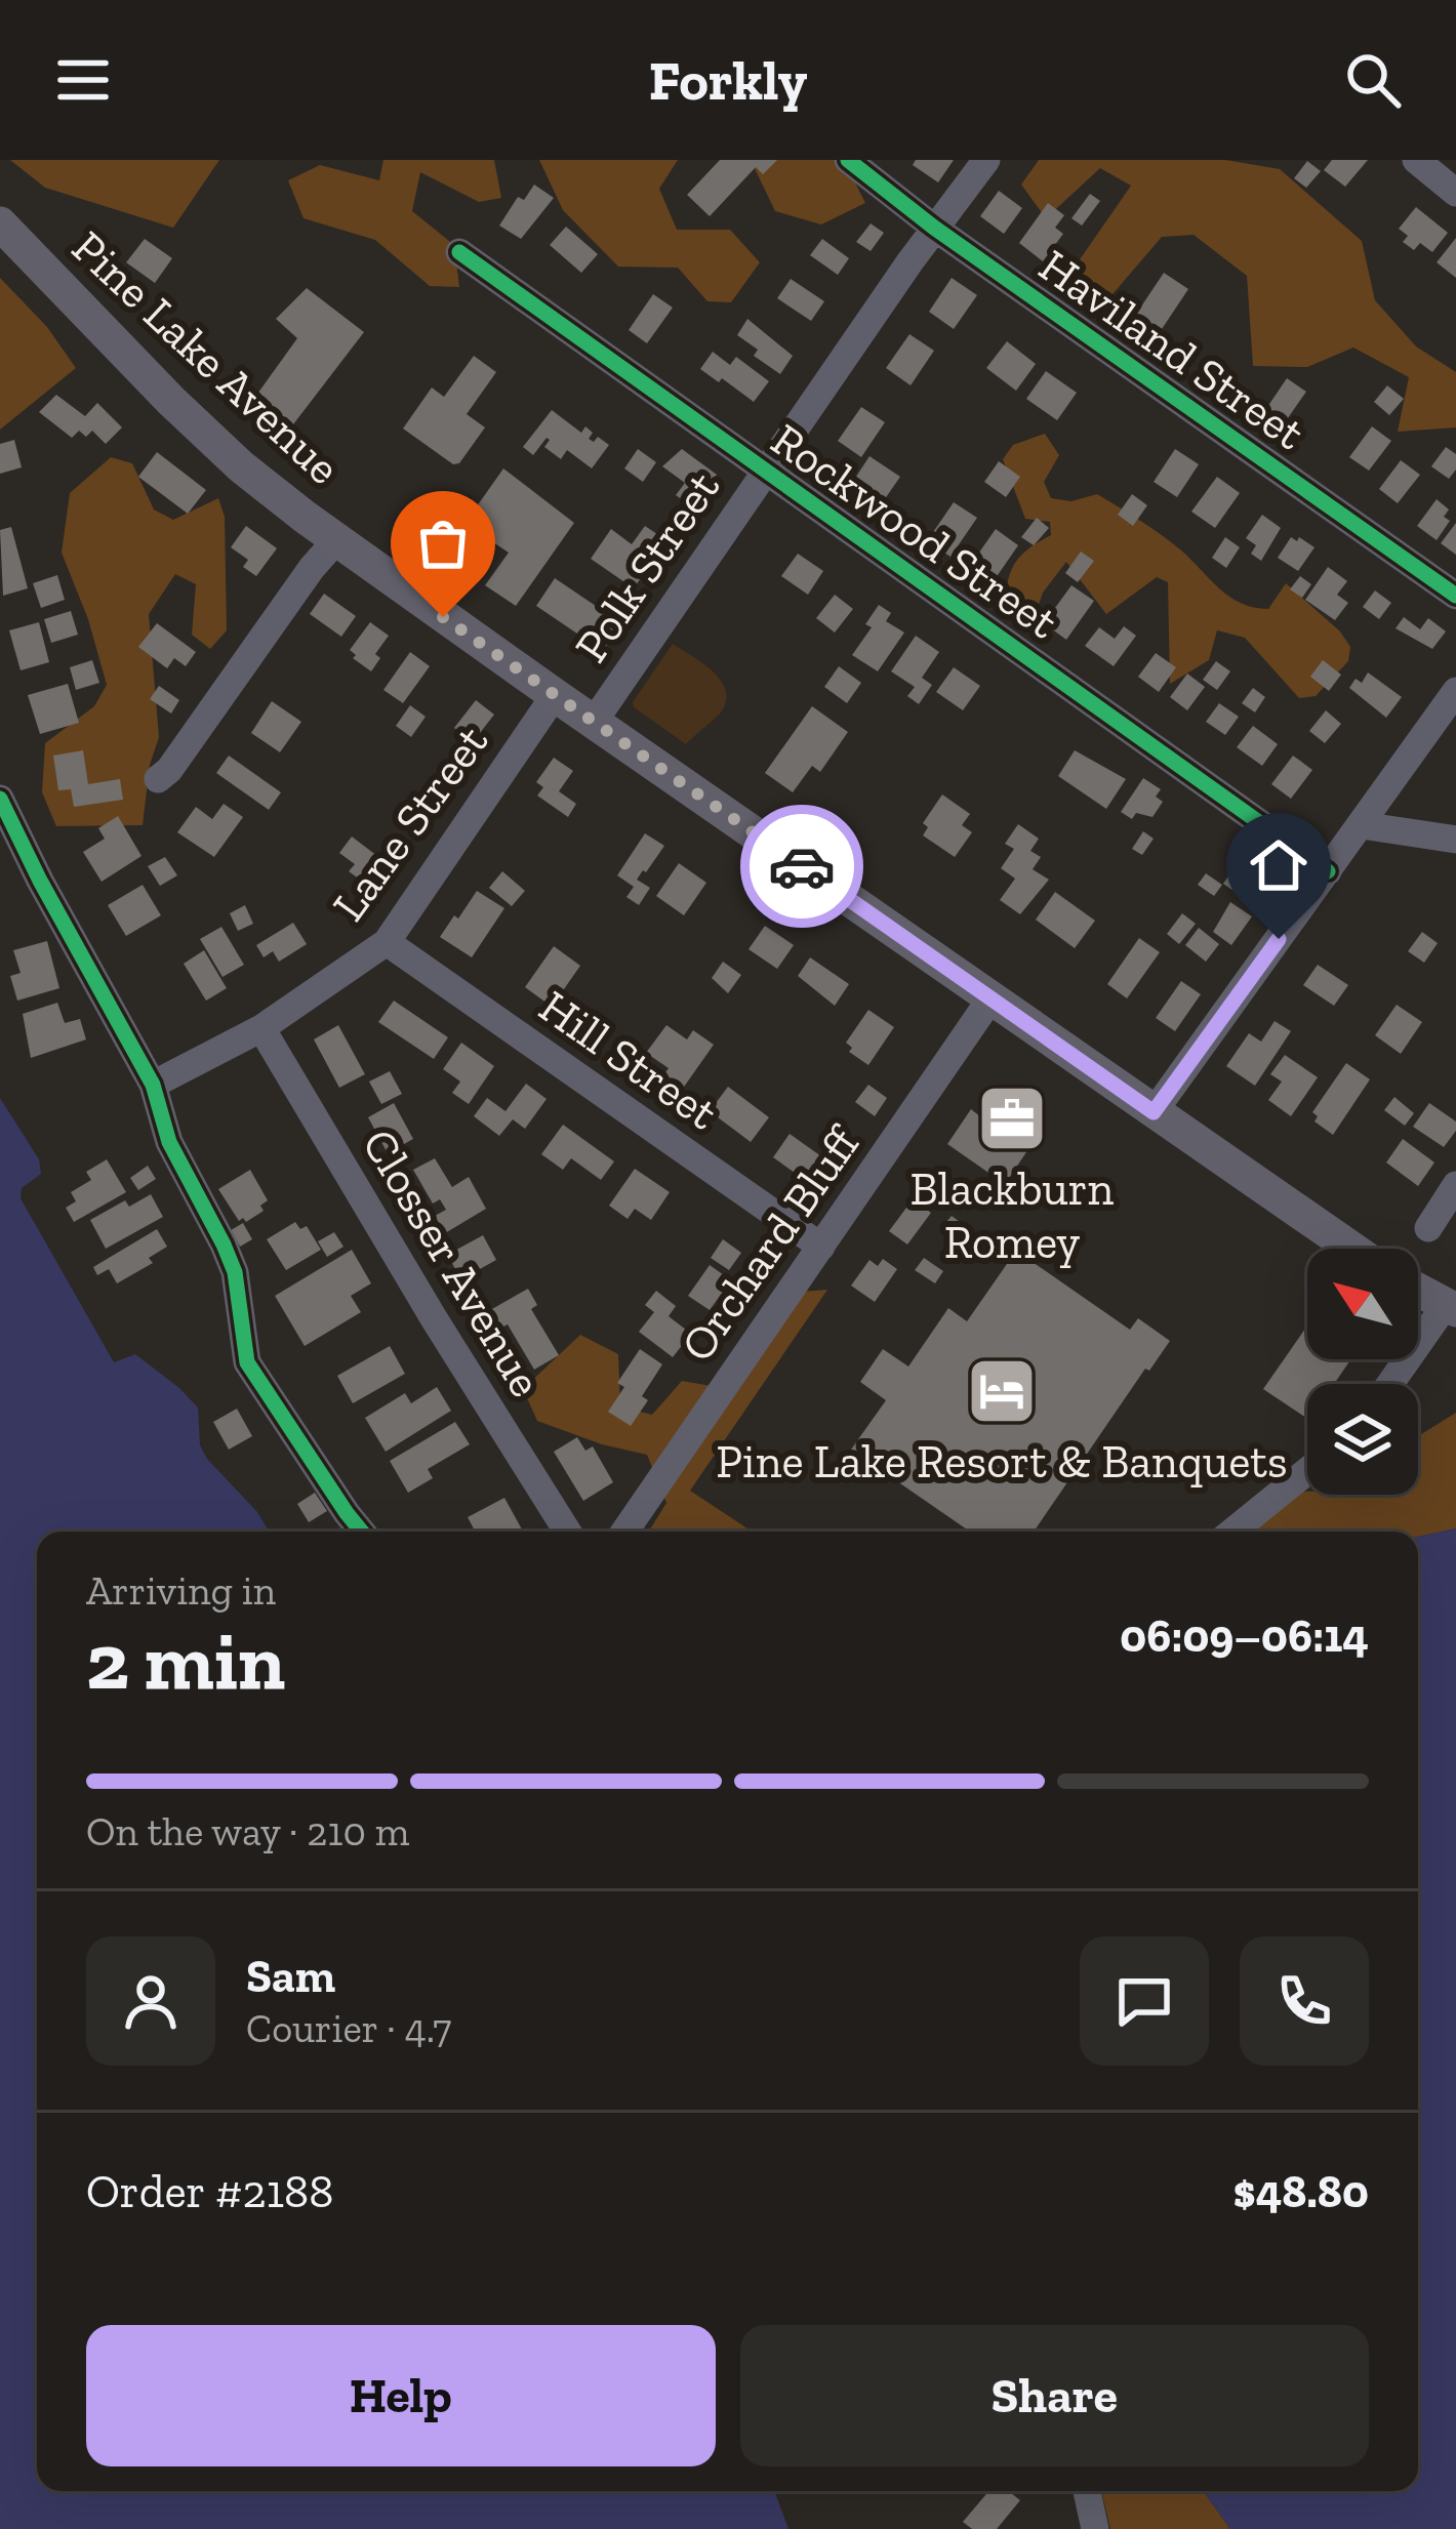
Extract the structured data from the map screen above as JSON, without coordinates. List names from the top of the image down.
{
  "streets": {
    "main road": ["Pine Lake Avenue"],
    "street": [
      "Haviland Street",
      "Rockwood Street",
      "Polk Street",
      "Lane Street",
      "Hill Street",
      "Orchard Bluff",
      "Closser Avenue"
    ]
  },
  "crossings": [
    ["Haviland Street", "Polk Street"],
    ["Pine Lake Avenue", "Polk Street"],
    ["Pine Lake Avenue", "Lane Street"],
    ["Pine Lake Avenue", "Orchard Bluff"],
    ["Rockwood Street", "Polk Street"],
    ["Lane Street", "Hill Street"],
    ["Lane Street", "Closser Avenue"],
    ["Hill Street", "Orchard Bluff"]
  ],
  "places": {
    "office": ["Blackburn Romey"],
    "hotel": ["Pine Lake Resort & Banquets"]
  },
  "north": "top left",
  "page": {
    "header": "Forkly",
    "heading": ["2 min", "Arriving in", "06:09–06:14"],
    "panel": [
      "Sam",
      "Courier · 4.7",
      "Order #2188",
      "$48.80"
    ],
    "bar": "On the way · 210 m",
    "buttons": ["Help", "Share"]
  }
}
